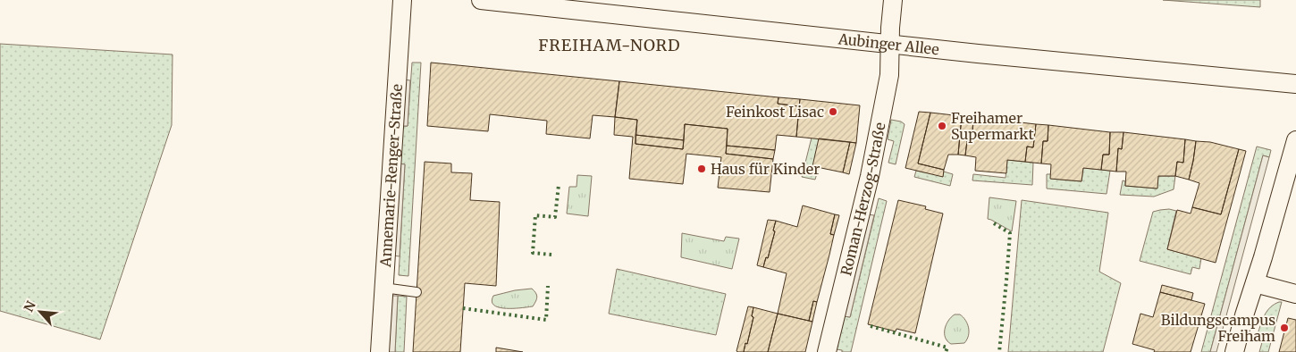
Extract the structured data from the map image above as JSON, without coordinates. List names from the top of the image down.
{
  "streets": {
    "street": ["Aubinger Allee", "Annemarie-Renger-Straße", "Roman-Herzog-Straße"]
  },
  "crossings": [
    ["Aubinger Allee", "Roman-Herzog-Straße"]
  ],
  "districts": ["FREIHAM-NORD"],
  "places": [
    "Feinkost Lisac",
    "Freihamer Supermarkt",
    "Haus für Kinder",
    "Bildungscampus Freiham"
  ],
  "north": "top left"
}
